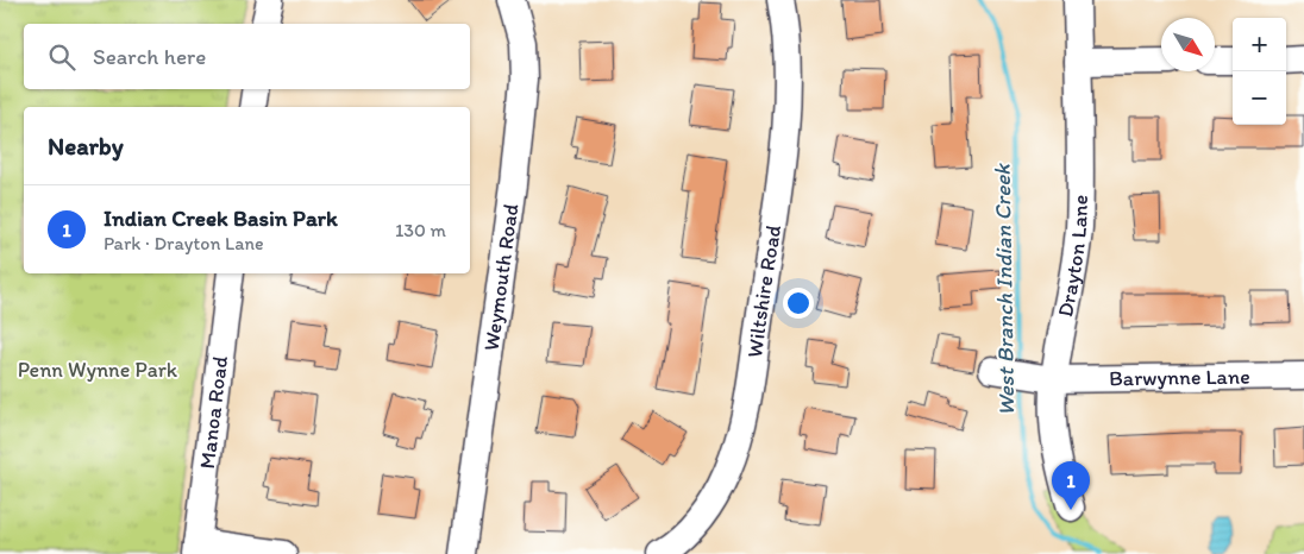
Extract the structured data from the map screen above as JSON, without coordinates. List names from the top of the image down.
{
  "streets": {
    "street": [
      "Drayton Lane",
      "Weymouth Road",
      "Wiltshire Road",
      "Barwynne Lane",
      "Manoa Road"
    ]
  },
  "crossings": [
    ["Drayton Lane", "Barwynne Lane"]
  ],
  "water": ["West Branch Indian Creek"],
  "parks": ["Penn Wynne Park"],
  "north": "bottom right",
  "page": {
    "map_buttons": ["+", "−"],
    "search": "Search here",
    "heading": "Nearby",
    "list": [
      {
        "mark": "1",
        "name": "Indian Creek Basin Park",
        "note": "Park · Drayton Lane",
        "value": "130 m"
      }
    ],
    "pins": "1"
  }
}
